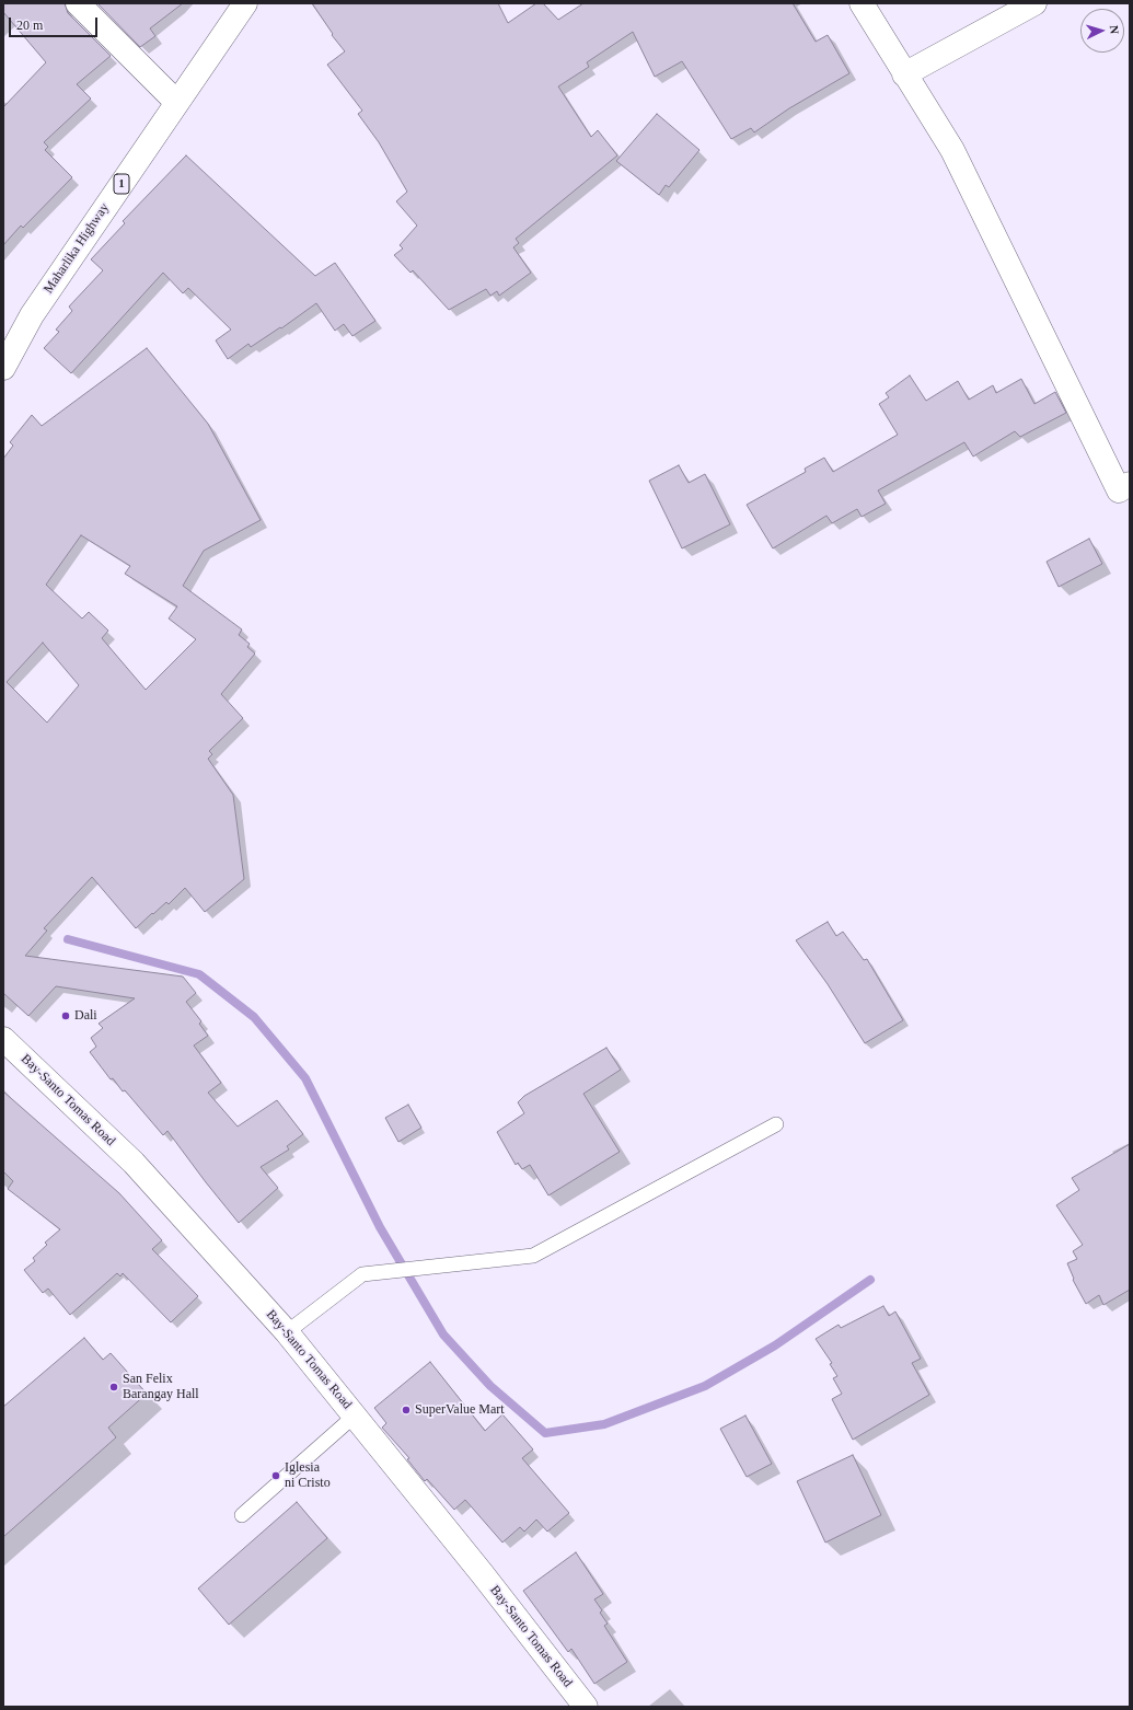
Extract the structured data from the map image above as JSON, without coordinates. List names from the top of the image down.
{
  "streets": {
    "main road": ["1", "Maharlika Highway", "Bay-Santo Tomas Road"]
  },
  "places": [
    "Dali",
    "San Felix Barangay Hall",
    "SuperValue Mart",
    "Iglesia ni Cristo"
  ],
  "scale_bar": "20 m",
  "north": "right"
}
